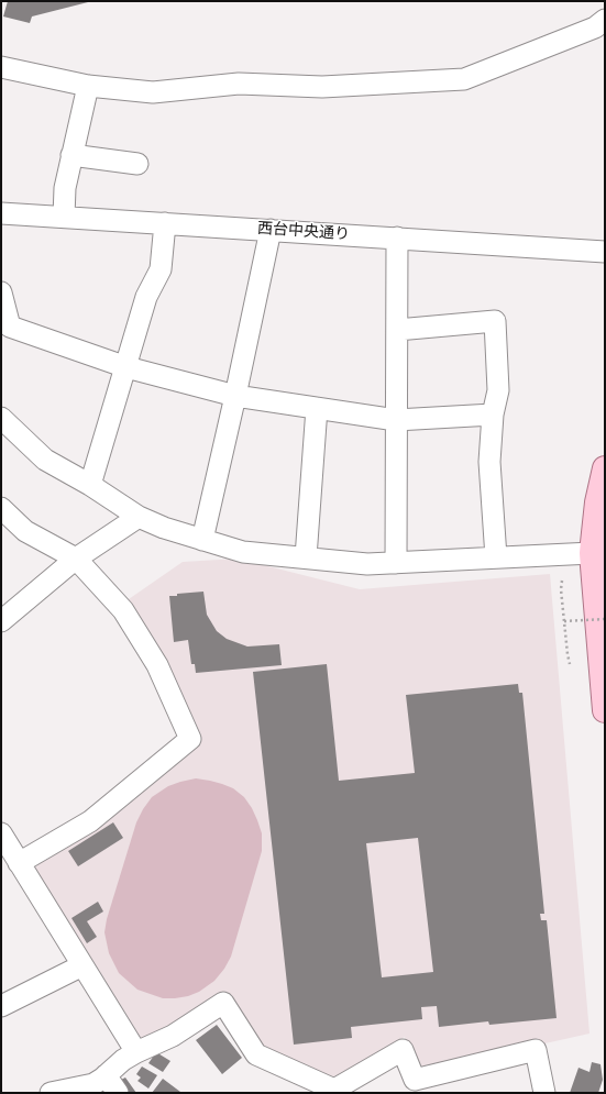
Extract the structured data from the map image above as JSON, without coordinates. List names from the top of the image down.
{
  "streets": {
    "street": ["西台中央通り"]
  }
}
